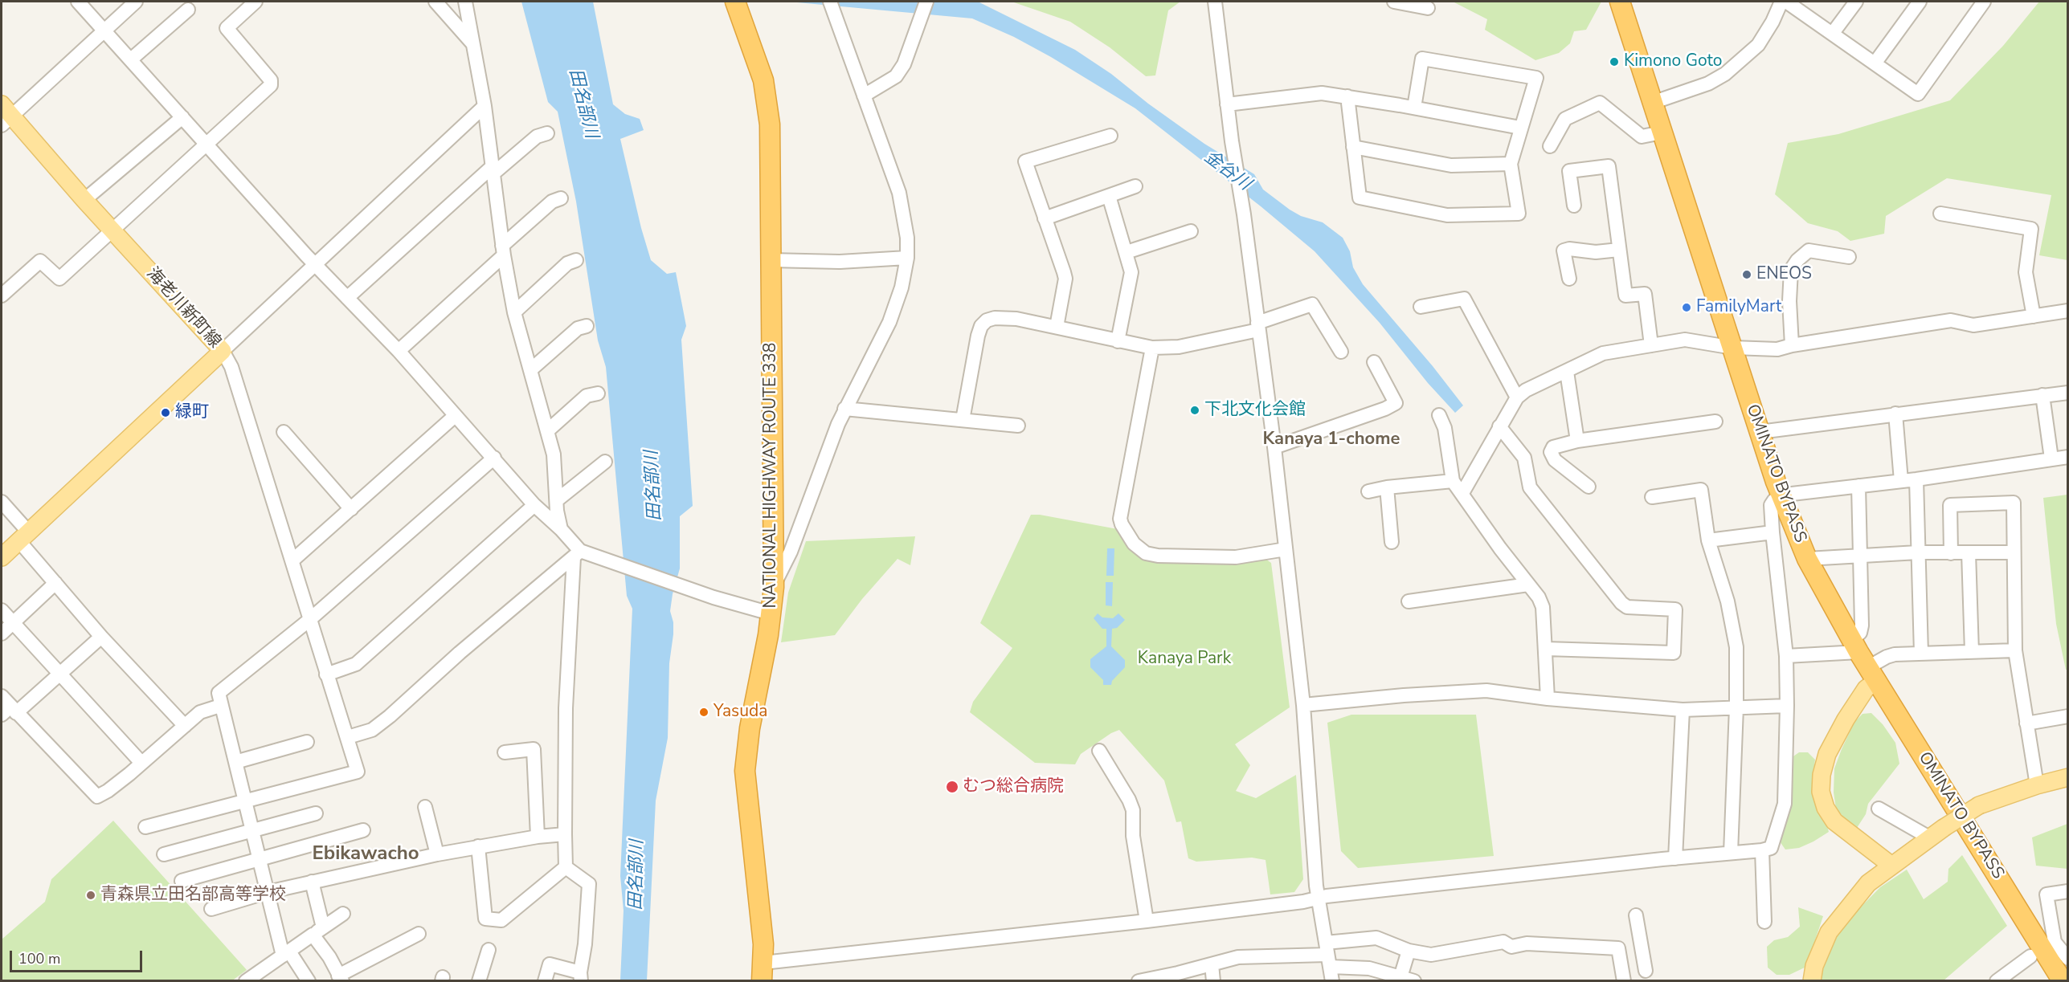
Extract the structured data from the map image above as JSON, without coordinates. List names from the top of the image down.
{
  "streets": {
    "highway": ["OMINATO BYPASS", "NATIONAL HIGHWAY ROUTE 338"],
    "main road": ["海老川新町線"]
  },
  "districts": ["Kanaya 1-chome", "Ebikawacho"],
  "water": ["田名部川", "金谷川"],
  "parks": ["Kanaya Park"],
  "places": [
    "Kimono Goto",
    "ENEOS",
    "FamilyMart",
    "下北文化会館",
    "緑町",
    "Yasuda",
    "むつ総合病院",
    "青森県立田名部高等学校"
  ],
  "scale_bar": "100 m"
}
